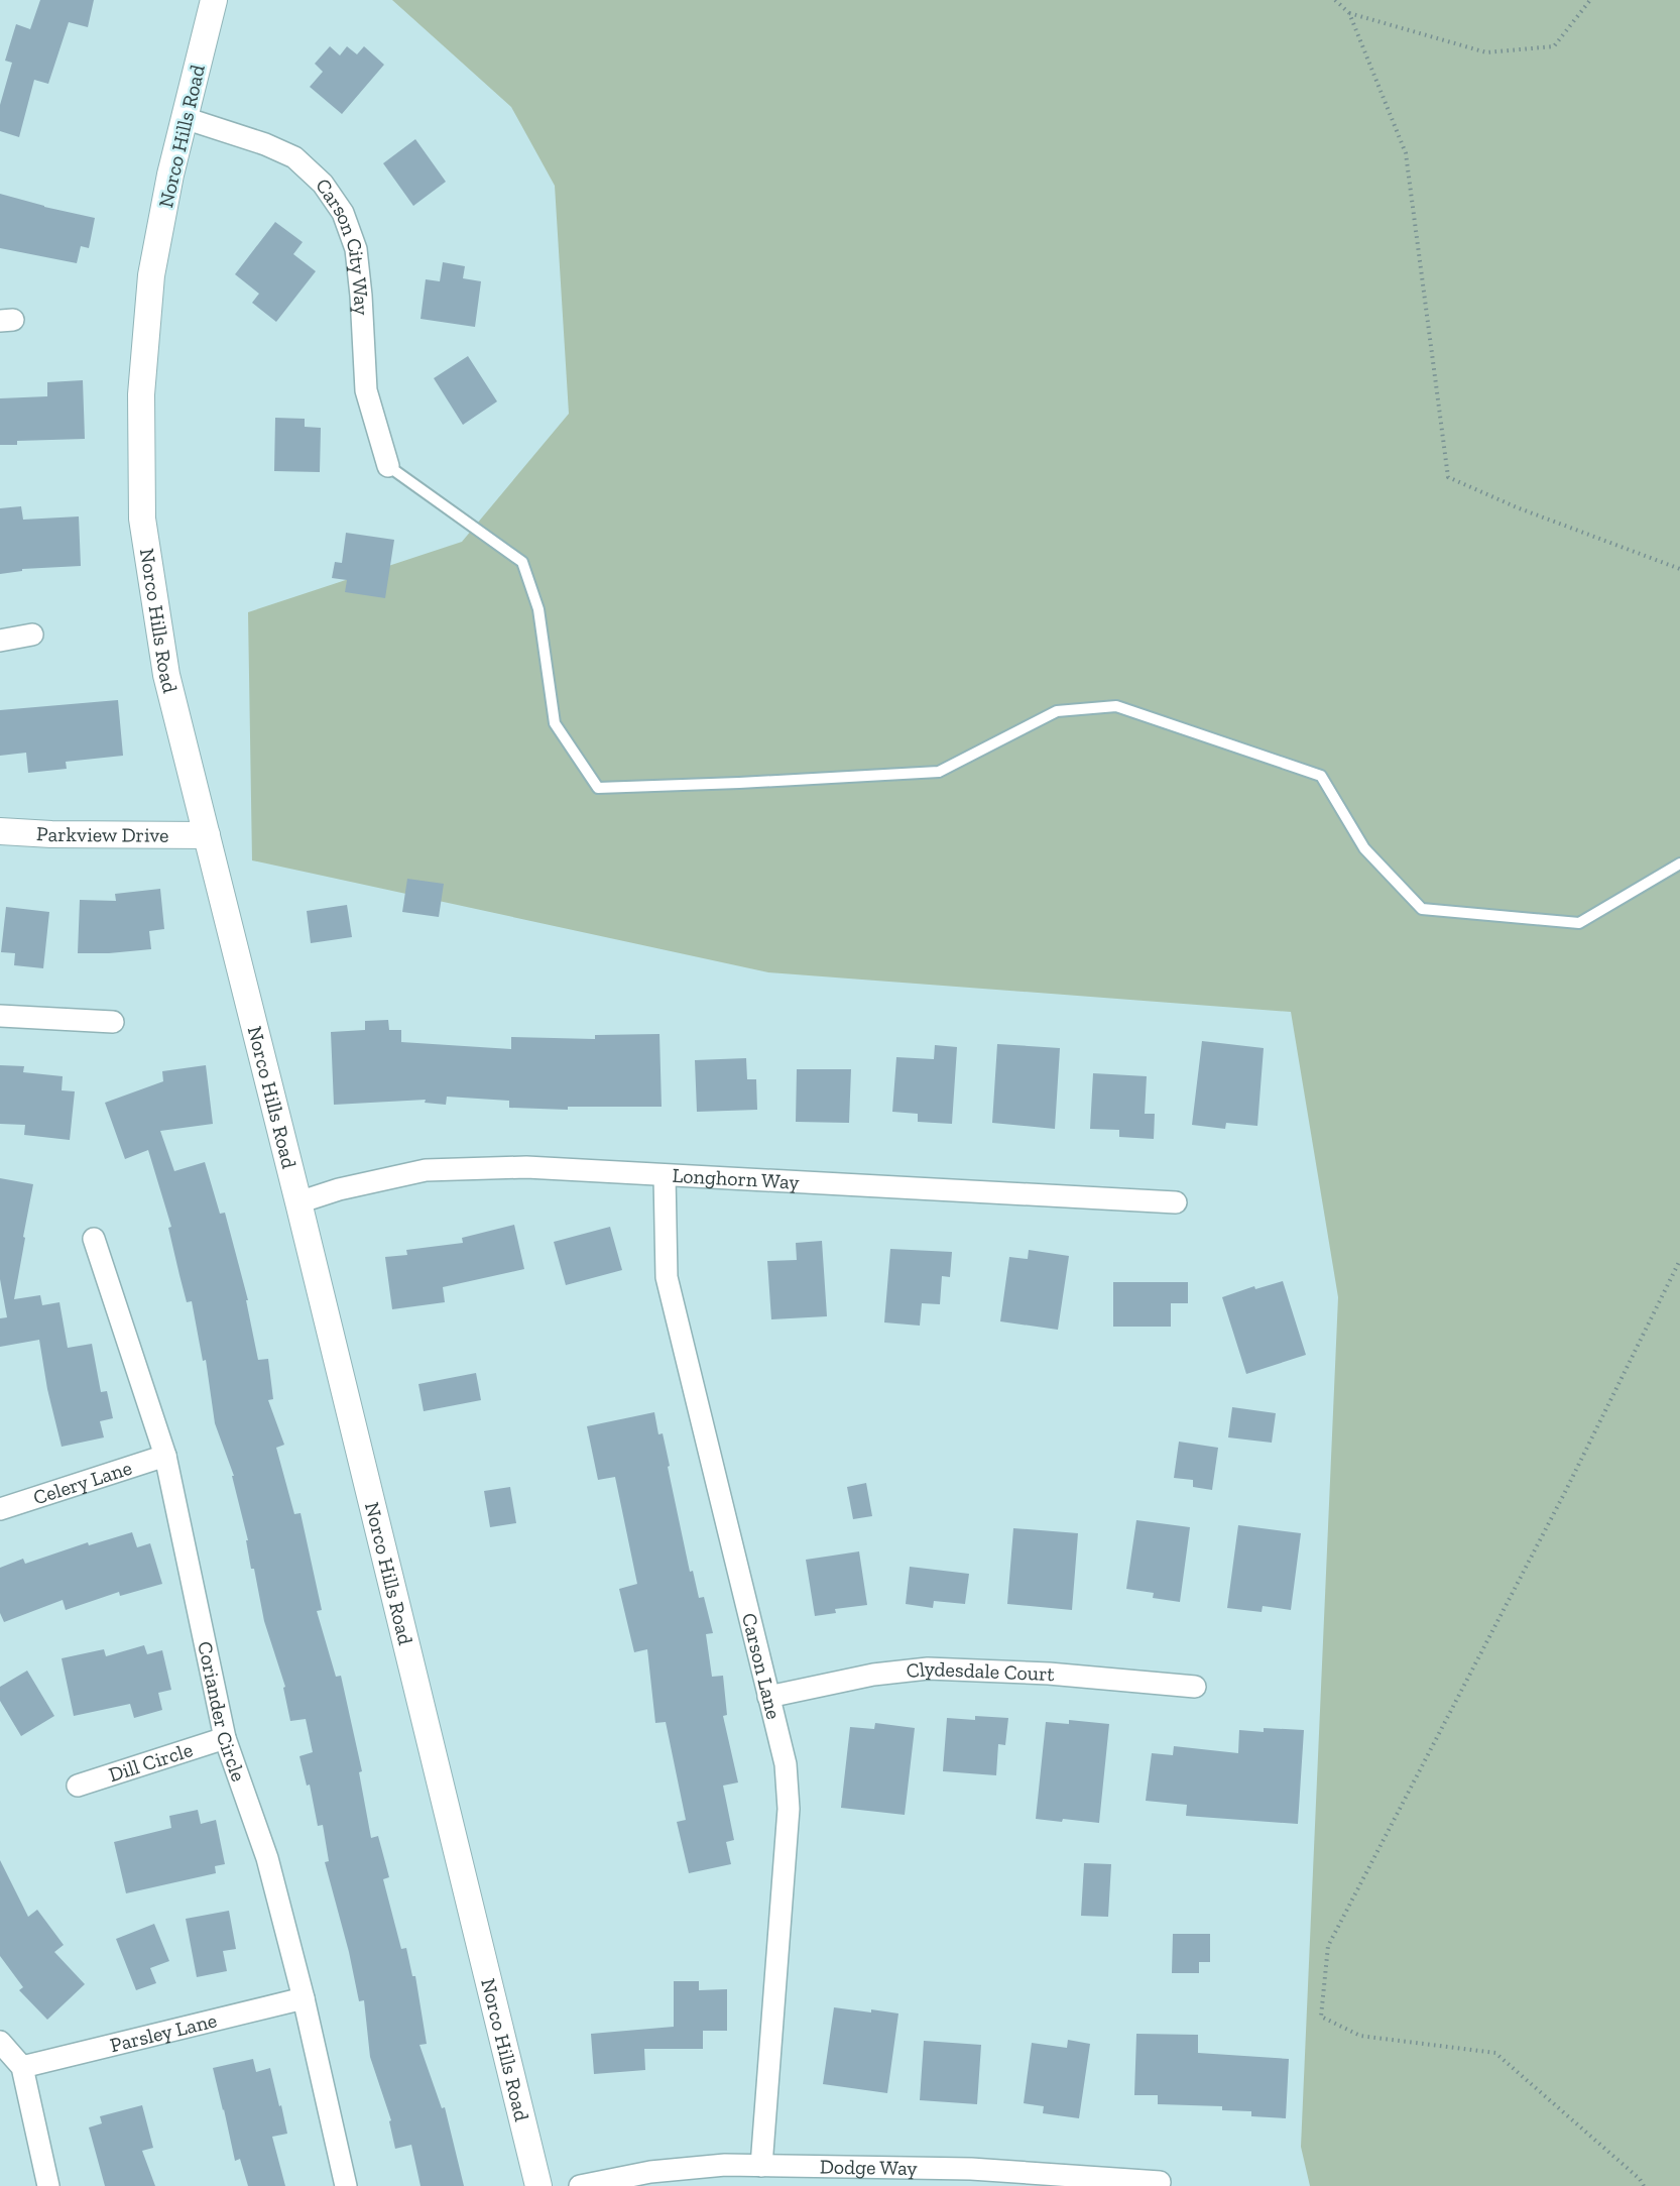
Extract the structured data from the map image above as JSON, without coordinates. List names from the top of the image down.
{
  "streets": {
    "street": [
      "Norco Hills Road",
      "Carson City Way",
      "Parkview Drive",
      "Longhorn Way",
      "Celery Lane",
      "Carson Lane",
      "Clydesdale Court",
      "Coriander Circle",
      "Dill Circle",
      "Parsley Lane",
      "Dodge Way"
    ]
  },
  "crossings": [
    ["Norco Hills Road", "Carson City Way"],
    ["Norco Hills Road", "Parkview Drive"],
    ["Norco Hills Road", "Longhorn Way"],
    ["Longhorn Way", "Carson Lane"],
    ["Celery Lane", "Coriander Circle"],
    ["Carson Lane", "Clydesdale Court"],
    ["Carson Lane", "Dodge Way"],
    ["Coriander Circle", "Dill Circle"],
    ["Coriander Circle", "Parsley Lane"]
  ]
}
